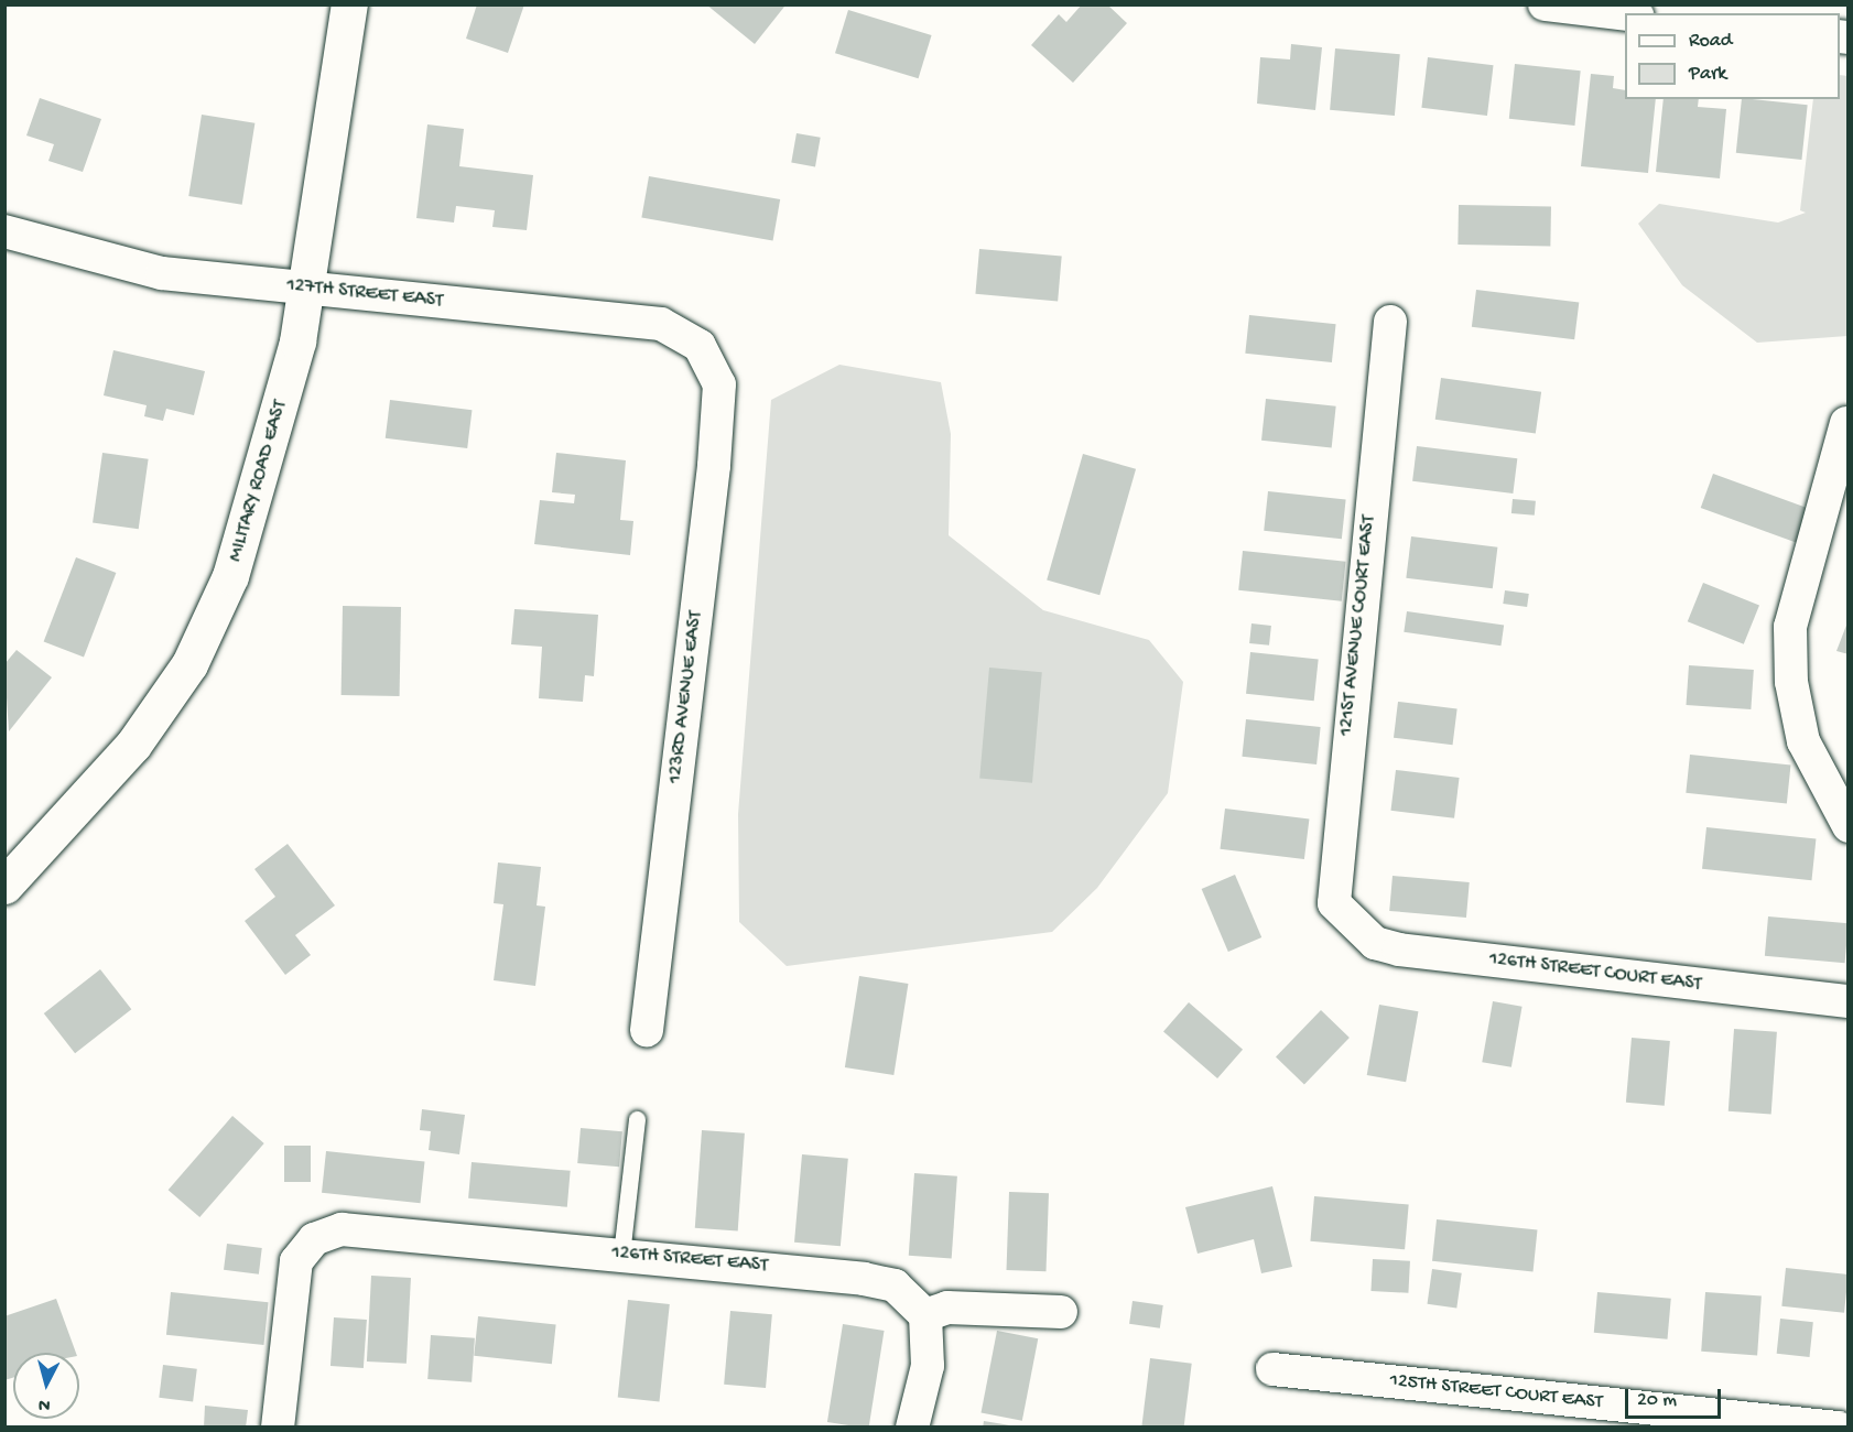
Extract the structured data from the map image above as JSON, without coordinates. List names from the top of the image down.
{
  "streets": {
    "main road": ["MILITARY ROAD EAST"],
    "street": [
      "127TH STREET EAST",
      "121ST AVENUE COURT EAST",
      "123RD AVENUE EAST",
      "126TH STREET COURT EAST",
      "126TH STREET EAST",
      "125TH STREET COURT EAST"
    ]
  },
  "crossings": [
    ["127TH STREET EAST", "MILITARY ROAD EAST"],
    ["127TH STREET EAST", "123RD AVENUE EAST"],
    ["121ST AVENUE COURT EAST", "126TH STREET COURT EAST"]
  ],
  "legend": ["Road", "Park"],
  "scale_bar": "20 m",
  "north": "bottom"
}
